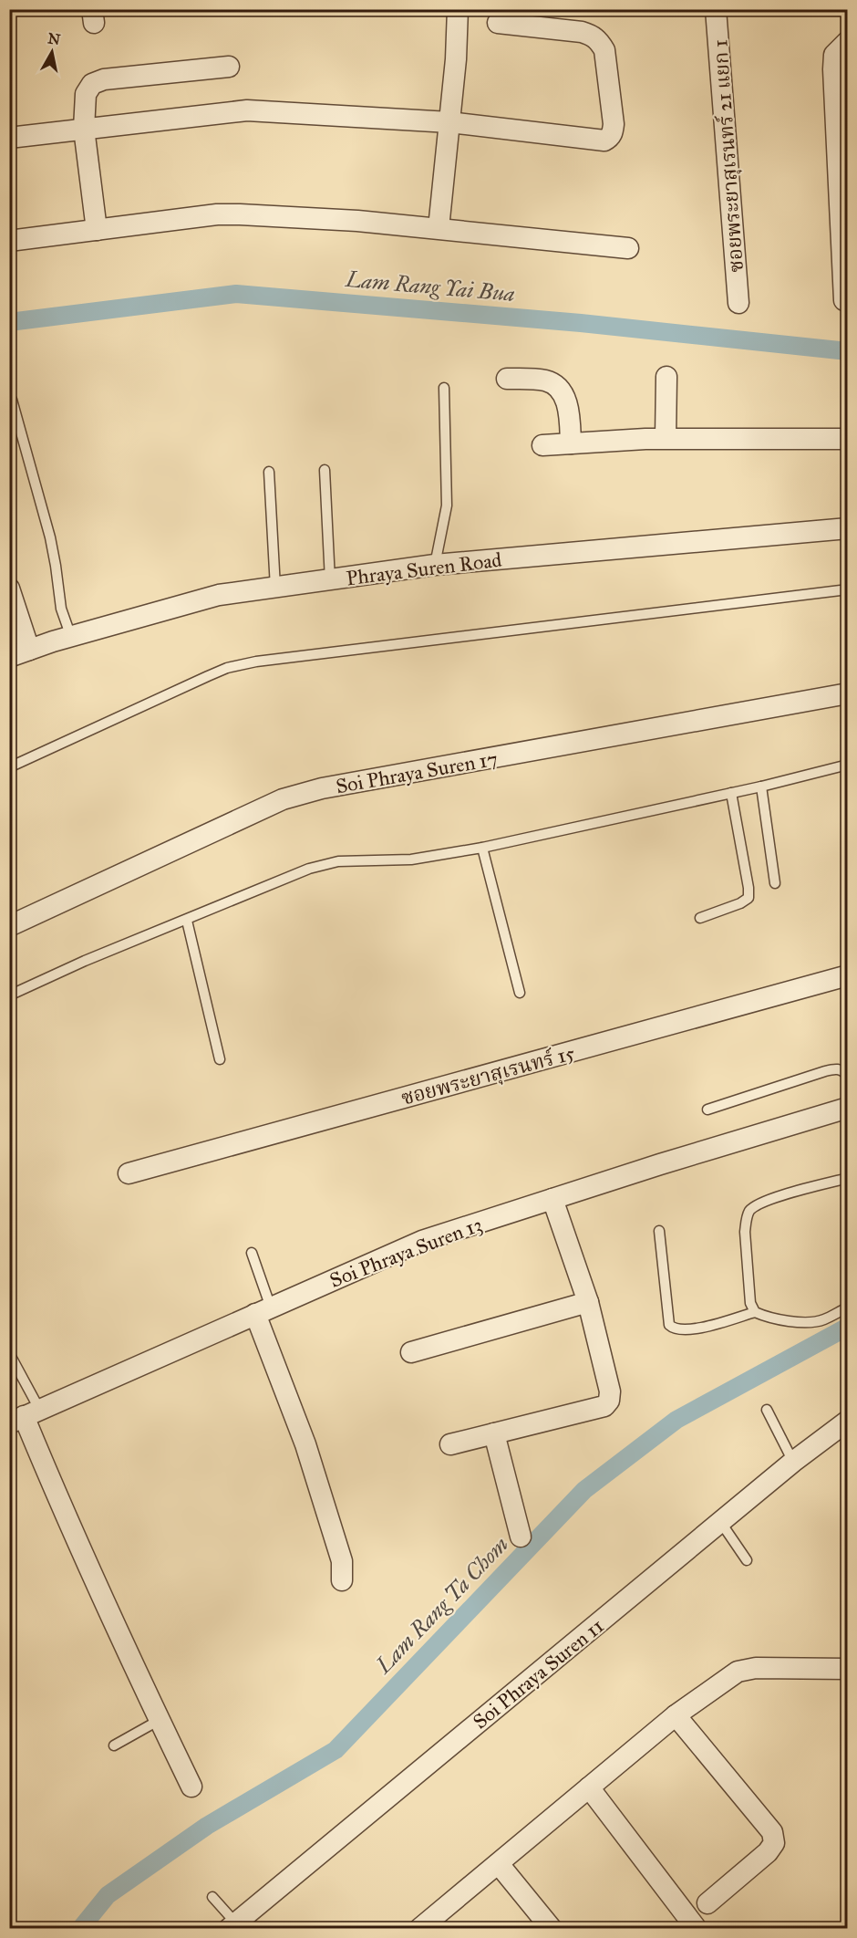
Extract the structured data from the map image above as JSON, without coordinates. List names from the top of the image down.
{
  "streets": {
    "street": [
      "ซอยพระยาสุเรนทร์ 21 แยก 1",
      "Phraya Suren Road",
      "Soi Phraya Suren 17",
      "ซอยพระยาสุเรนทร์ 15",
      "Soi Phraya Suren 13",
      "Soi Phraya Suren 11"
    ]
  },
  "water": ["Lam Rang Yai Bua", "Lam Rang Ta Chom"],
  "north": "top"
}
